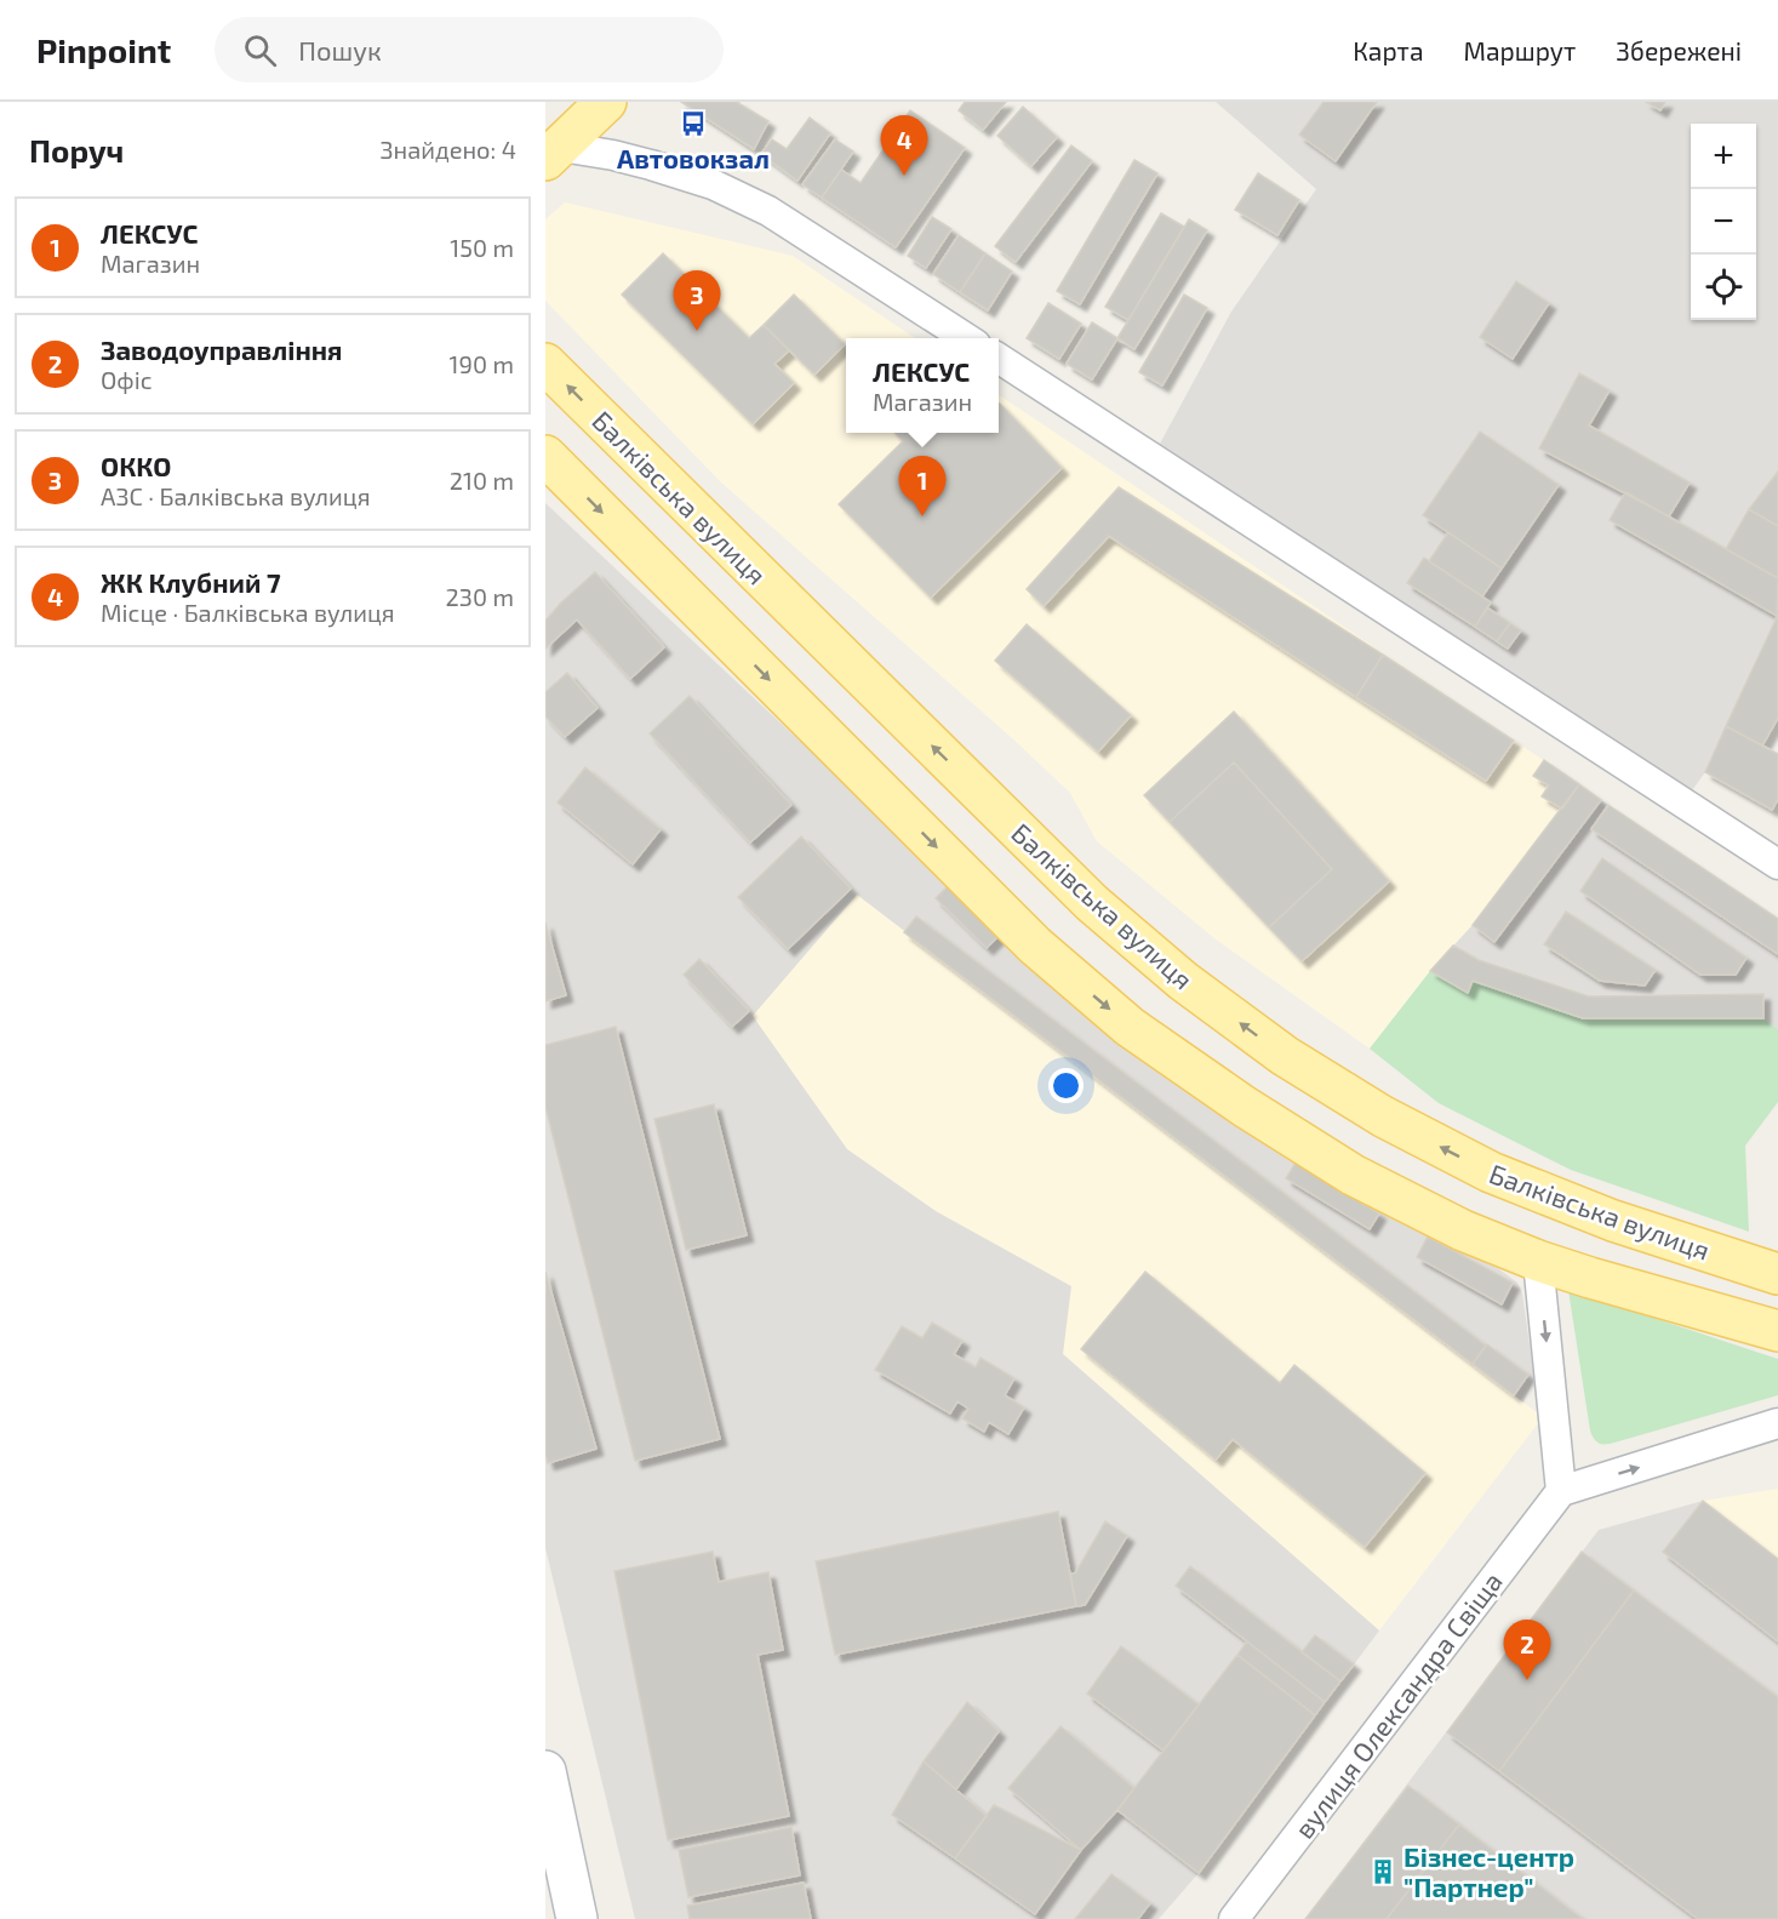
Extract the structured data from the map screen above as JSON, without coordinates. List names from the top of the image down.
{
  "streets": {
    "main road": ["Балківська вулиця"],
    "street": ["вулиця Олександра Свіща"]
  },
  "places": {
    "bus stop": ["Автовокзал"],
    "building": ["Бізнес-центр \"Партнер\""]
  },
  "page": {
    "header": "Pinpoint",
    "search": "Пошук",
    "nav": ["Карта", "Маршрут", "Збережені"],
    "heading": ["Поруч", "Знайдено: 4"],
    "pins": [
      "4",
      "3",
      "1",
      "2"
    ],
    "map_buttons": ["+", "−"],
    "list": [
      {
        "mark": "1",
        "name": "ЛЕКСУС",
        "note": "Магазин",
        "value": "150 m"
      },
      {
        "mark": "2",
        "name": "Заводоуправління",
        "note": "Офіс",
        "value": "190 m"
      },
      {
        "mark": "3",
        "name": "ОККО",
        "note": "АЗС · Балківська вулиця",
        "value": "210 m"
      },
      {
        "mark": "4",
        "name": "ЖК Клубний 7",
        "note": "Місце · Балківська вулиця",
        "value": "230 m"
      }
    ],
    "popup": ["ЛЕКСУС", "Магазин"]
  }
}
